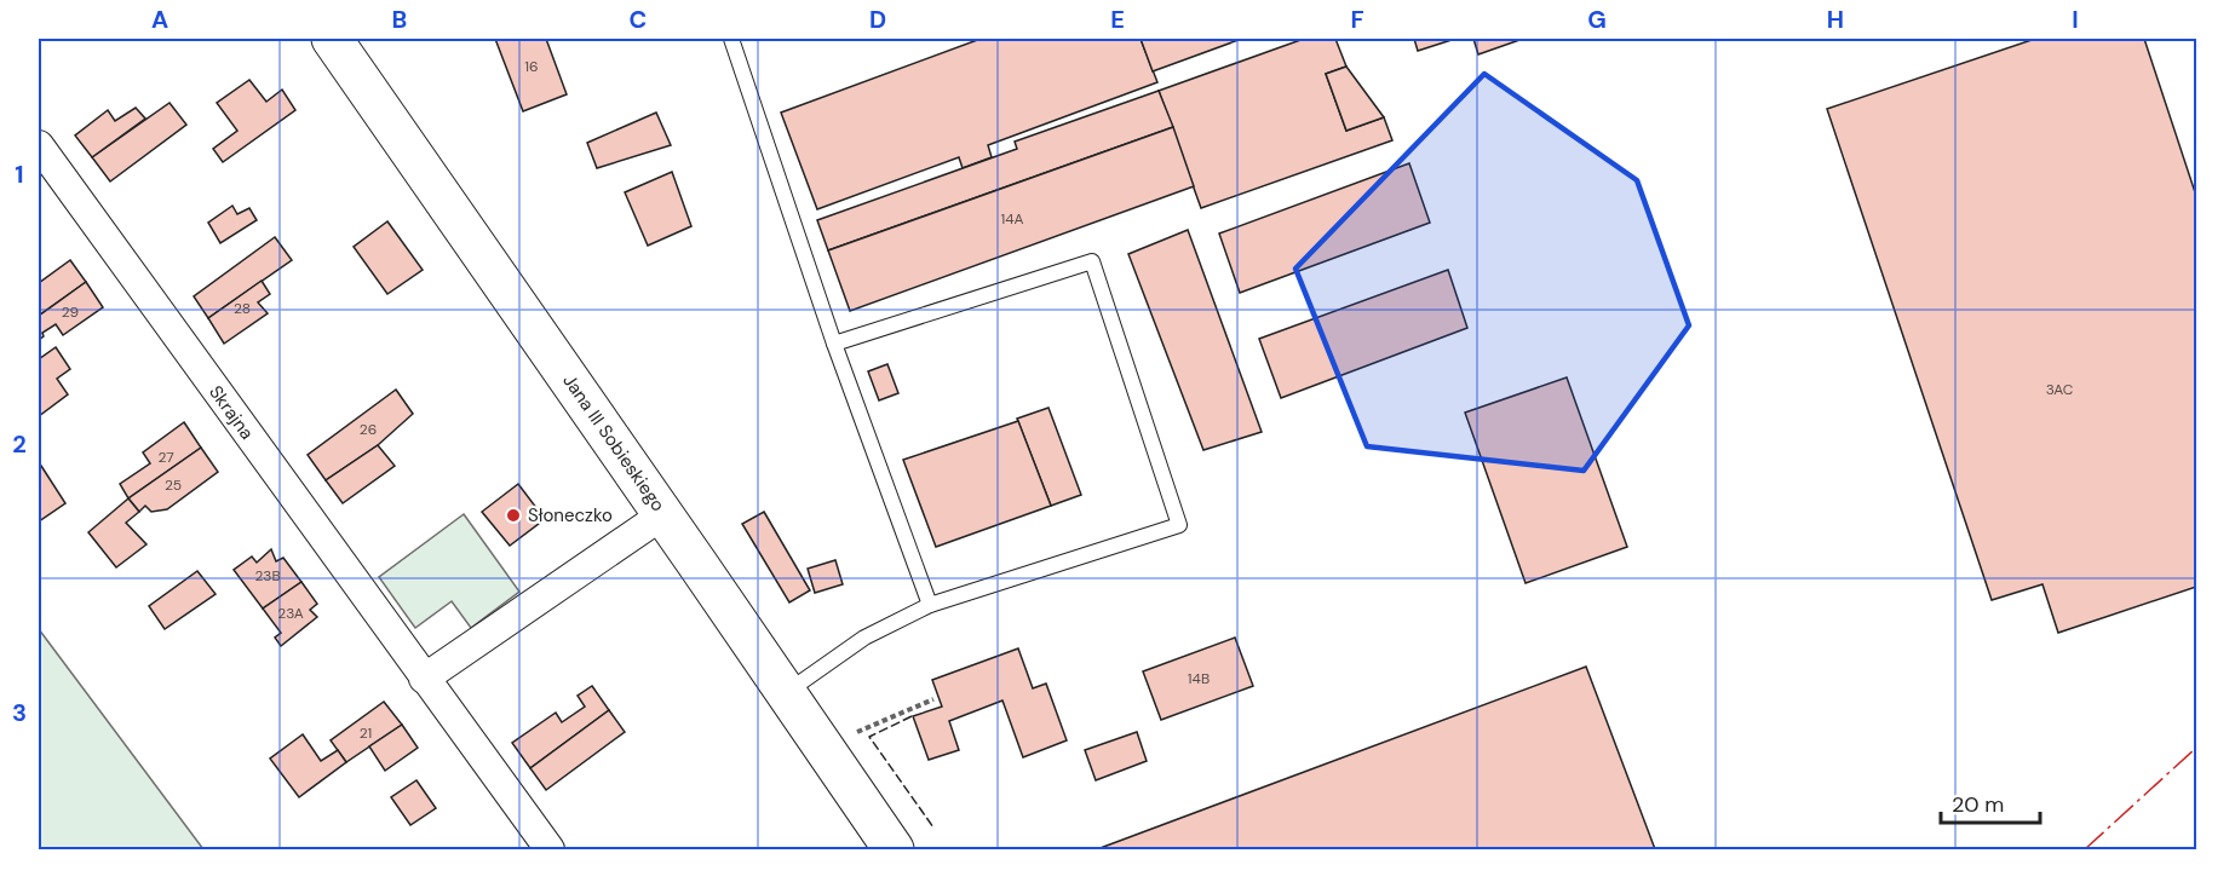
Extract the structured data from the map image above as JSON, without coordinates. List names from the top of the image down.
{
  "streets": {
    "street": ["Skrajna", "Jana III Sobieskiego"]
  },
  "places": ["Słoneczko"],
  "house_numbers": [
    "16",
    "14A",
    "28",
    "29",
    "3AC",
    "26",
    "27",
    "25",
    "23B",
    "23A",
    "14B",
    "21"
  ],
  "scale_bar": "20 m",
  "grid": {
    "columns": [
      "A",
      "B",
      "C",
      "D",
      "E",
      "F",
      "G",
      "H",
      "I"
    ],
    "rows": ["1", "2", "3"]
  }
}
